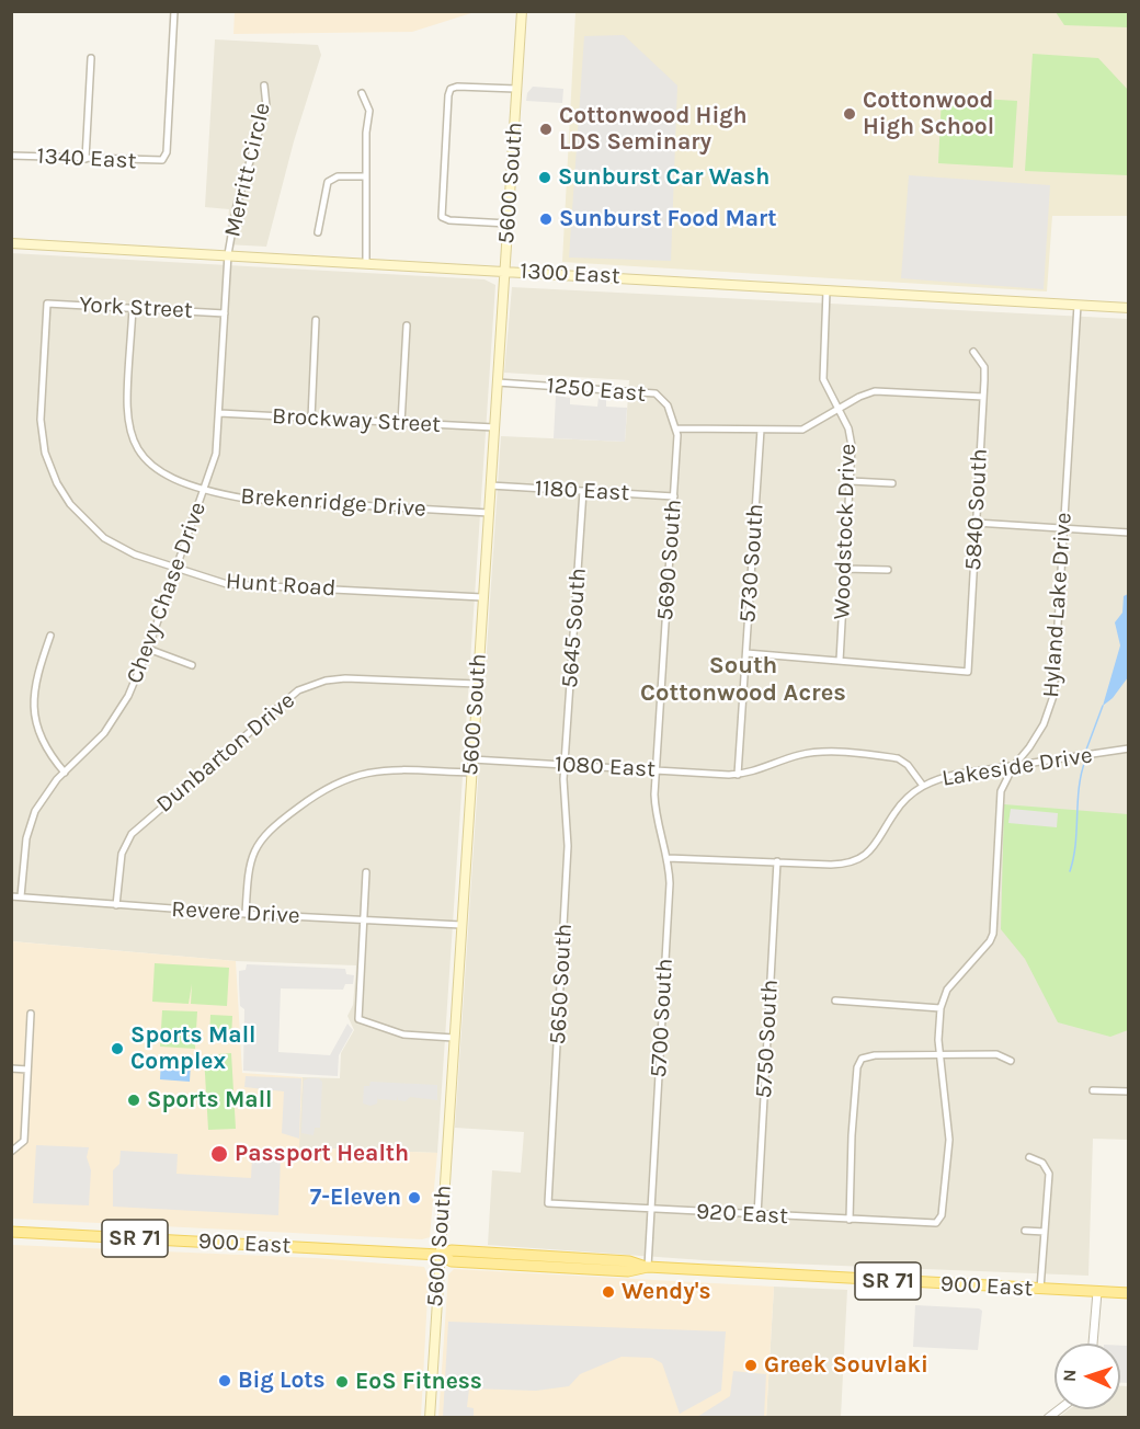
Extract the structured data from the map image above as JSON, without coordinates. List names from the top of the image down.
{
  "streets": {
    "main road": [
      "5600 South",
      "1300 East",
      "SR 71",
      "900 East"
    ],
    "street": [
      "1340 East",
      "Merritt Circle",
      "York Street",
      "1250 East",
      "Brockway Street",
      "1180 East",
      "Brekenridge Drive",
      "5840 South",
      "Woodstock Drive",
      "5690 South",
      "5730 South",
      "Hunt Road",
      "Chevy Chase Drive",
      "Hyland Lake Drive",
      "5645 South",
      "Dunbarton Drive",
      "1080 East",
      "Lakeside Drive",
      "Revere Drive",
      "5650 South",
      "5700 South",
      "5750 South",
      "920 East"
    ]
  },
  "crossings": [
    ["Merritt Circle", "1300 East"],
    ["Merritt Circle", "Chevy Chase Drive"],
    ["5600 South", "1300 East"],
    ["5600 South", "1250 East"],
    ["5600 South", "Brockway Street"],
    ["5600 South", "1180 East"],
    ["5600 South", "Brekenridge Drive"],
    ["5600 South", "Hunt Road"],
    ["5600 South", "Dunbarton Drive"],
    ["5600 South", "1080 East"],
    ["5600 South", "Revere Drive"],
    ["5600 South", "900 East"],
    ["1300 East", "Woodstock Drive"],
    ["1300 East", "Chevy Chase Drive"],
    ["1300 East", "Hyland Lake Drive"],
    ["York Street", "Brekenridge Drive"],
    ["York Street", "Hunt Road"],
    ["York Street", "Chevy Chase Drive"],
    ["1250 East", "5690 South"],
    ["Brockway Street", "Chevy Chase Drive"],
    ["1180 East", "5690 South"],
    ["1180 East", "5645 South"],
    ["Brekenridge Drive", "Chevy Chase Drive"],
    ["5840 South", "Woodstock Drive"],
    ["5690 South", "1080 East"],
    ["5690 South", "5700 South"],
    ["5730 South", "1080 East"],
    ["Hunt Road", "Chevy Chase Drive"],
    ["Chevy Chase Drive", "Revere Drive"],
    ["Hyland Lake Drive", "Lakeside Drive"],
    ["Hyland Lake Drive", "920 East"],
    ["5645 South", "1080 East"],
    ["5645 South", "5650 South"],
    ["Dunbarton Drive", "Revere Drive"],
    ["1080 East", "Lakeside Drive"],
    ["1080 East", "5650 South"],
    ["1080 East", "5700 South"],
    ["Lakeside Drive", "5700 South"],
    ["Lakeside Drive", "5750 South"],
    ["5650 South", "920 East"],
    ["5700 South", "920 East"],
    ["5700 South", "900 East"],
    ["5750 South", "920 East"]
  ],
  "districts": ["South Cottonwood Acres"],
  "places": [
    "Cottonwood High School",
    "Cottonwood High LDS Seminary",
    "Sunburst Car Wash",
    "Sunburst Food Mart",
    "Sports Mall Complex",
    "Sports Mall",
    "Passport Health",
    "7-Eleven",
    "Wendy's",
    "Greek Souvlaki",
    "Big Lots",
    "EoS Fitness"
  ],
  "north": "left"
}
